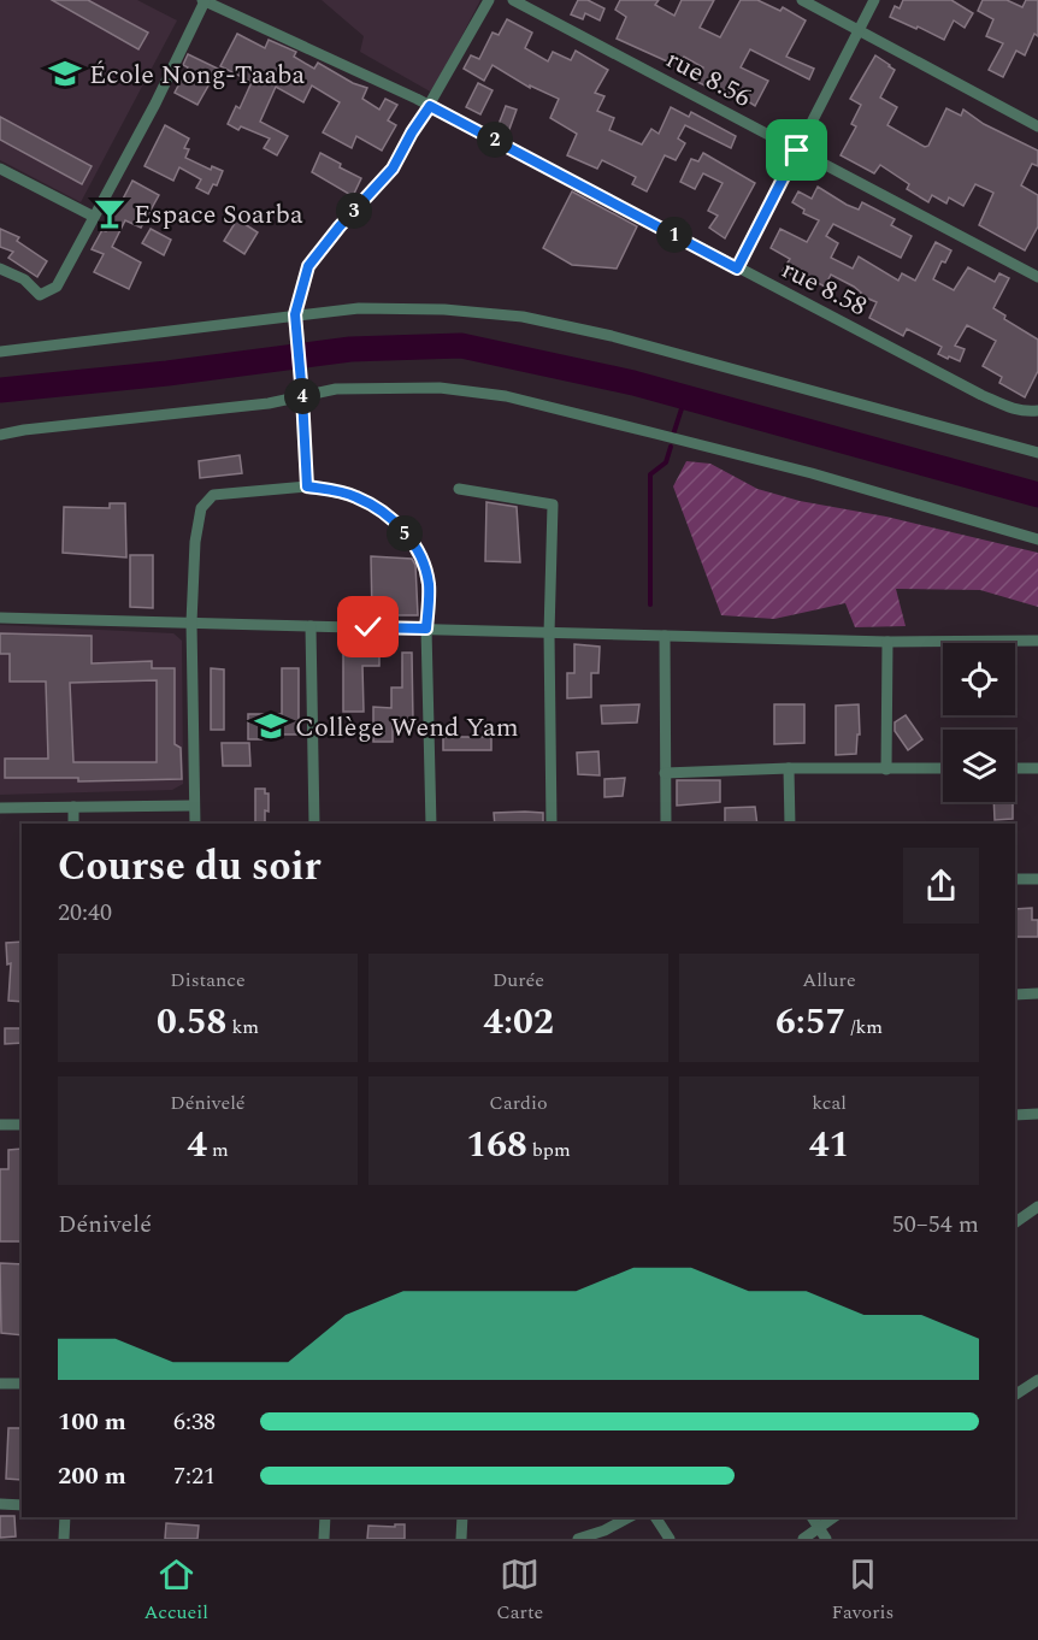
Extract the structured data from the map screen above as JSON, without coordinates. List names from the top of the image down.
{
  "streets": {
    "street": ["rue 8.56", "rue 8.58"]
  },
  "places": {
    "school or university": ["École Nong-Taaba", "Collège Wend Yam"],
    "bar": ["Espace Soarba"]
  },
  "page": {
    "pins": [
      "2",
      "3",
      "1",
      "4",
      "5"
    ],
    "heading": ["Course du soir", "20:40"],
    "stats": [
      ["Distance", "0.58 km"],
      ["Durée", "4:02"],
      ["Allure", "6:57 /km"],
      ["Dénivelé", "4 m"],
      ["Cardio", "168 bpm"],
      ["kcal", "41"]
    ],
    "chart": ["Dénivelé", "50–54 m"],
    "list": [
      {
        "name": "100 m",
        "note": "6:38"
      },
      {
        "name": "200 m",
        "note": "7:21"
      }
    ],
    "tabs": ["Accueil", "Carte", "Favoris"]
  }
}
